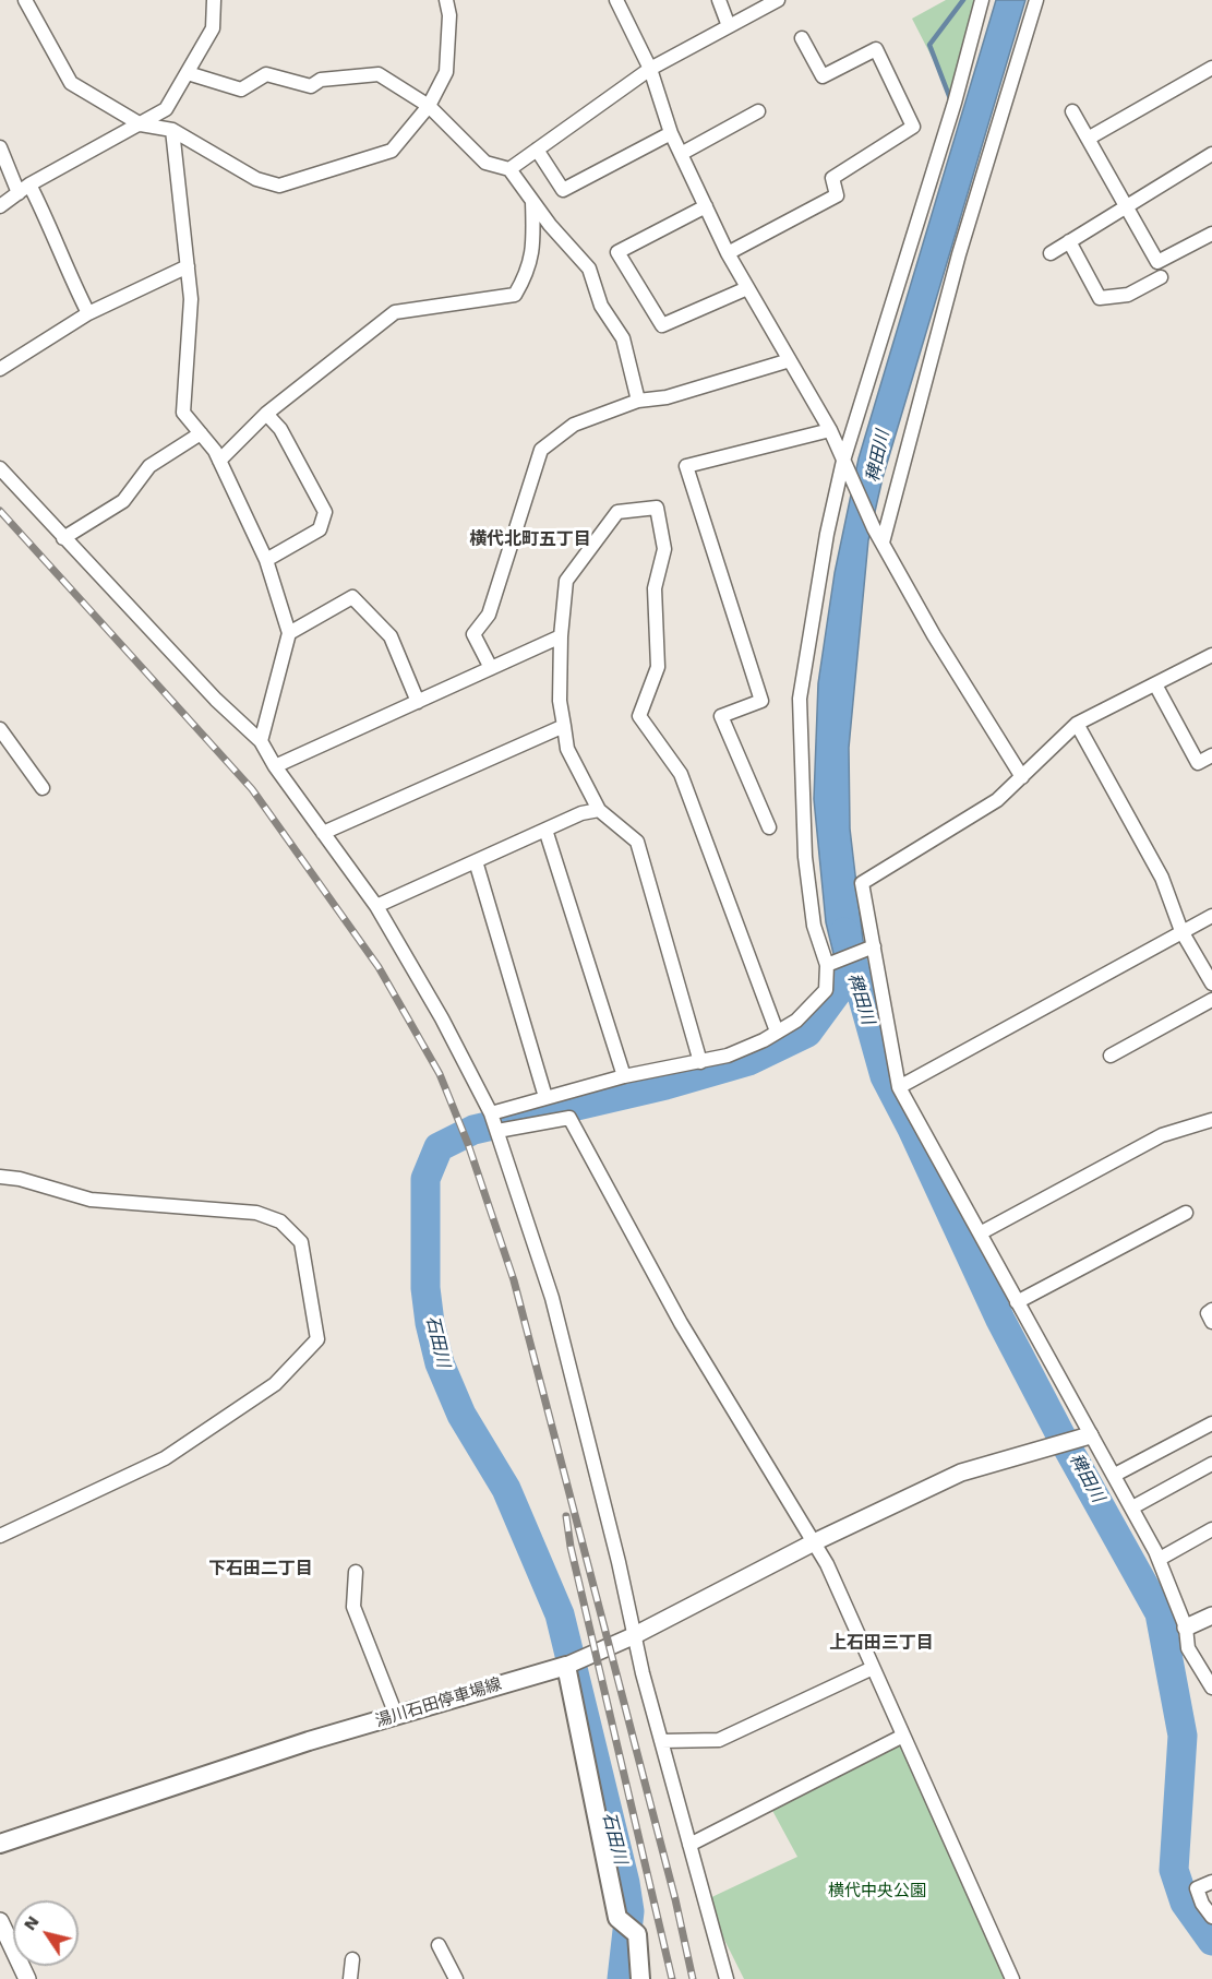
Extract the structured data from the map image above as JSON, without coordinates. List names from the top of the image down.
{
  "streets": {
    "main road": ["湯川石田停車場線"]
  },
  "districts": ["横代北町五丁目", "下石田二丁目", "上石田三丁目"],
  "water": ["稗田川", "石田川"],
  "parks": ["横代中央公園"],
  "north": "top left"
}
